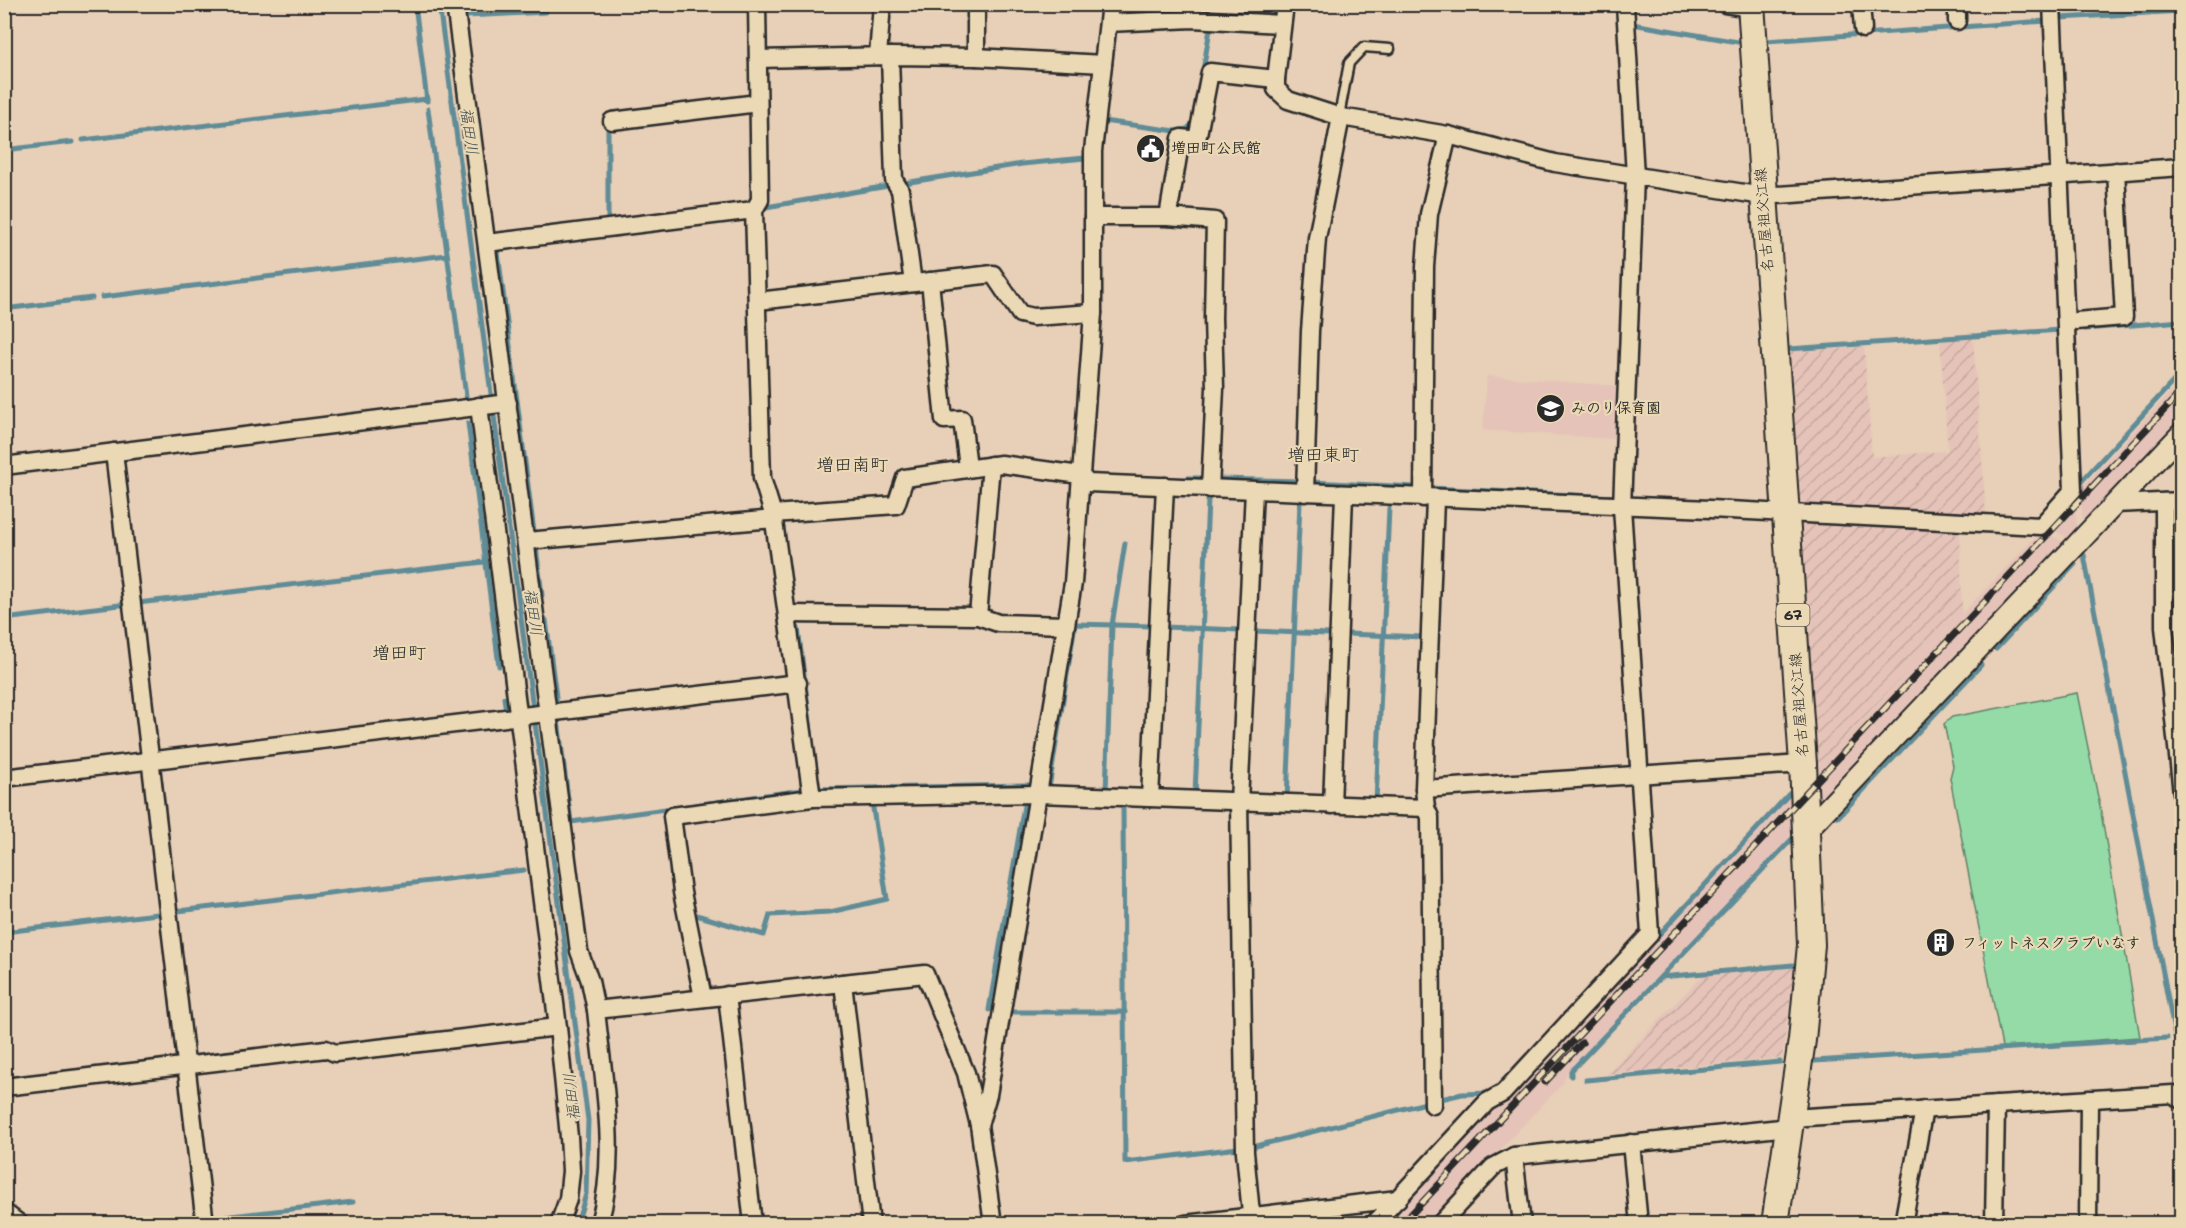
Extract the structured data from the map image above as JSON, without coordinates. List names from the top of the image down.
{
  "streets": {
    "main road": ["名古屋祖父江線", "67"]
  },
  "districts": ["増田東町", "増田南町", "増田町"],
  "water": ["福田川"],
  "places": {
    "public building": ["増田町公民館"],
    "school or university": ["みのり保育園"],
    "building": ["フィットネスクラブいなす"]
  }
}
